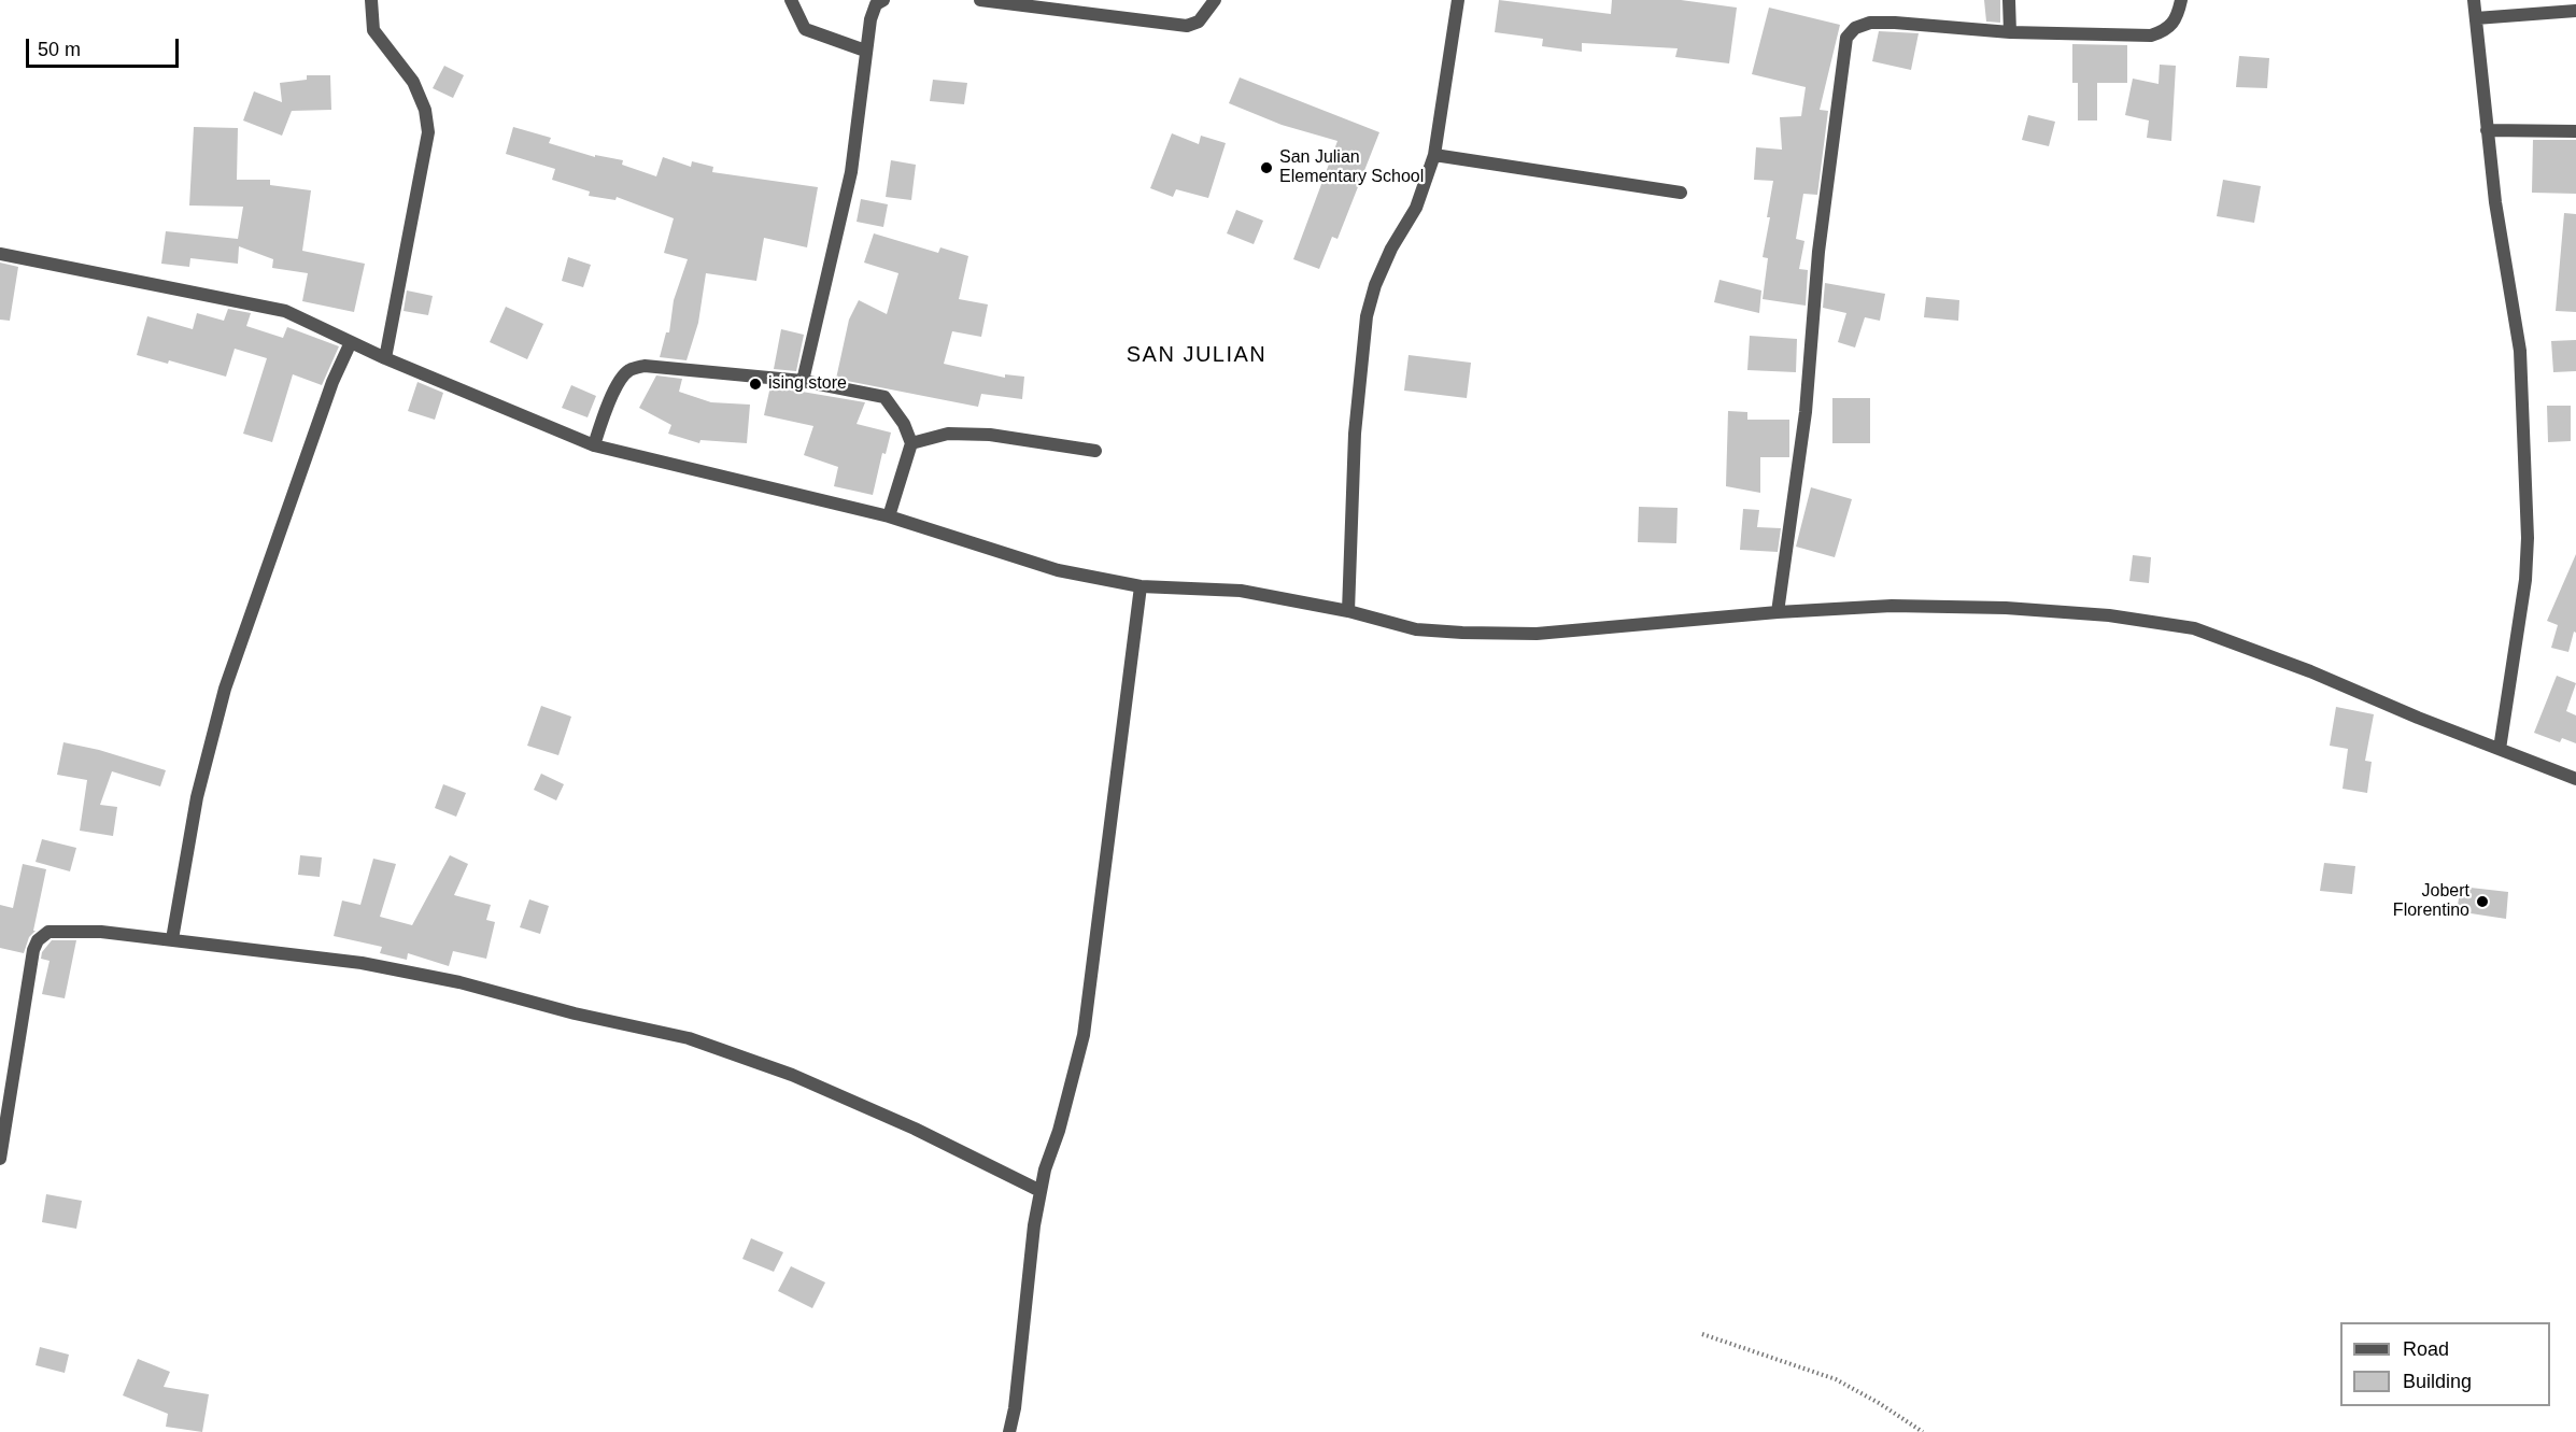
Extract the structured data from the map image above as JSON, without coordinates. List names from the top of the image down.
{
  "districts": ["SAN JULIAN"],
  "places": ["San Julian Elementary School", "ising store", "Jobert Florentino"],
  "legend": ["Road", "Building"],
  "scale_bar": "50 m"
}
